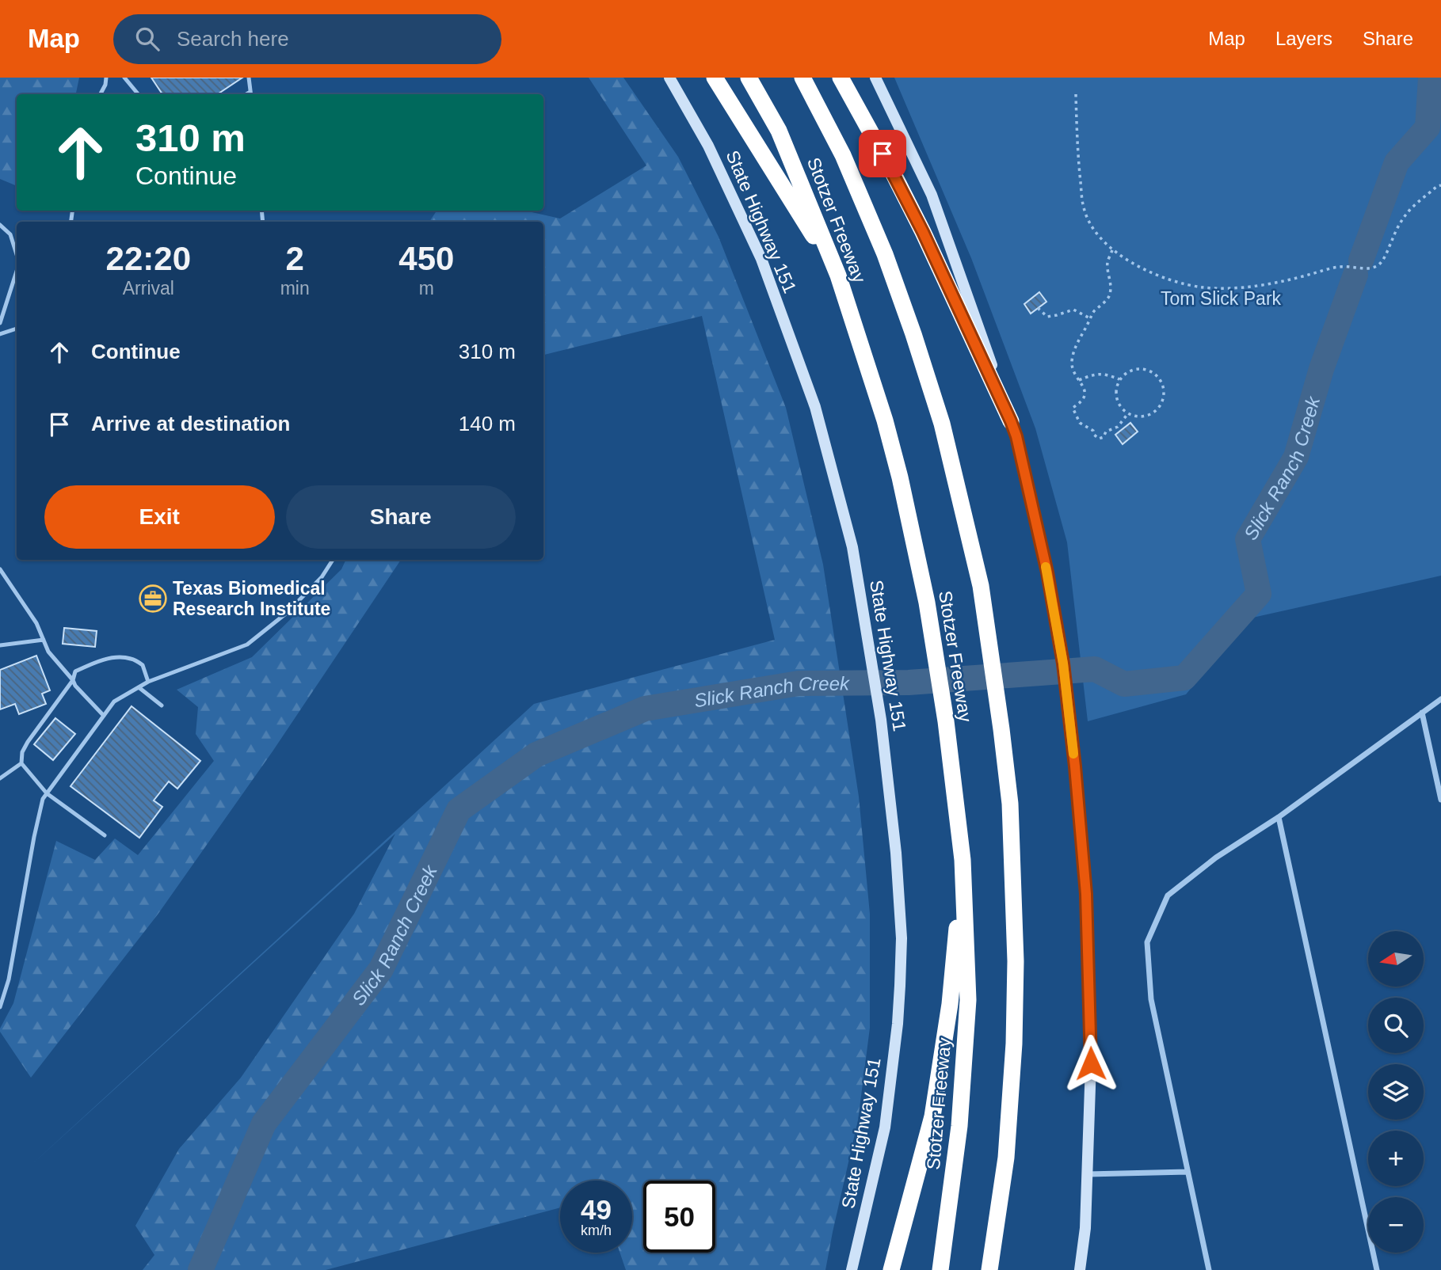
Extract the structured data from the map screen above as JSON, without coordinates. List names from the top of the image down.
{
  "streets": {
    "highway": ["Stotzer Freeway"],
    "main road": ["State Highway 151"]
  },
  "water": ["Slick Ranch Creek"],
  "parks": ["Tom Slick Park"],
  "places": {
    "office": ["Texas Biomedical Research Institute"]
  },
  "north": "left",
  "page": {
    "header": "Map",
    "search": "Search here",
    "nav": ["Map", "Layers", "Share"],
    "turn": ["310 m", "Continue"],
    "eta": [
      "22:20",
      "Arrival",
      "2",
      "min",
      "450",
      "m"
    ],
    "list": [
      {
        "name": "Continue",
        "value": "310 m"
      },
      {
        "name": "Arrive at destination",
        "value": "140 m"
      }
    ],
    "buttons": ["Exit", "Share"],
    "map_buttons": ["+", "−"],
    "speed": "49 km/h",
    "limit": "50"
  }
}
